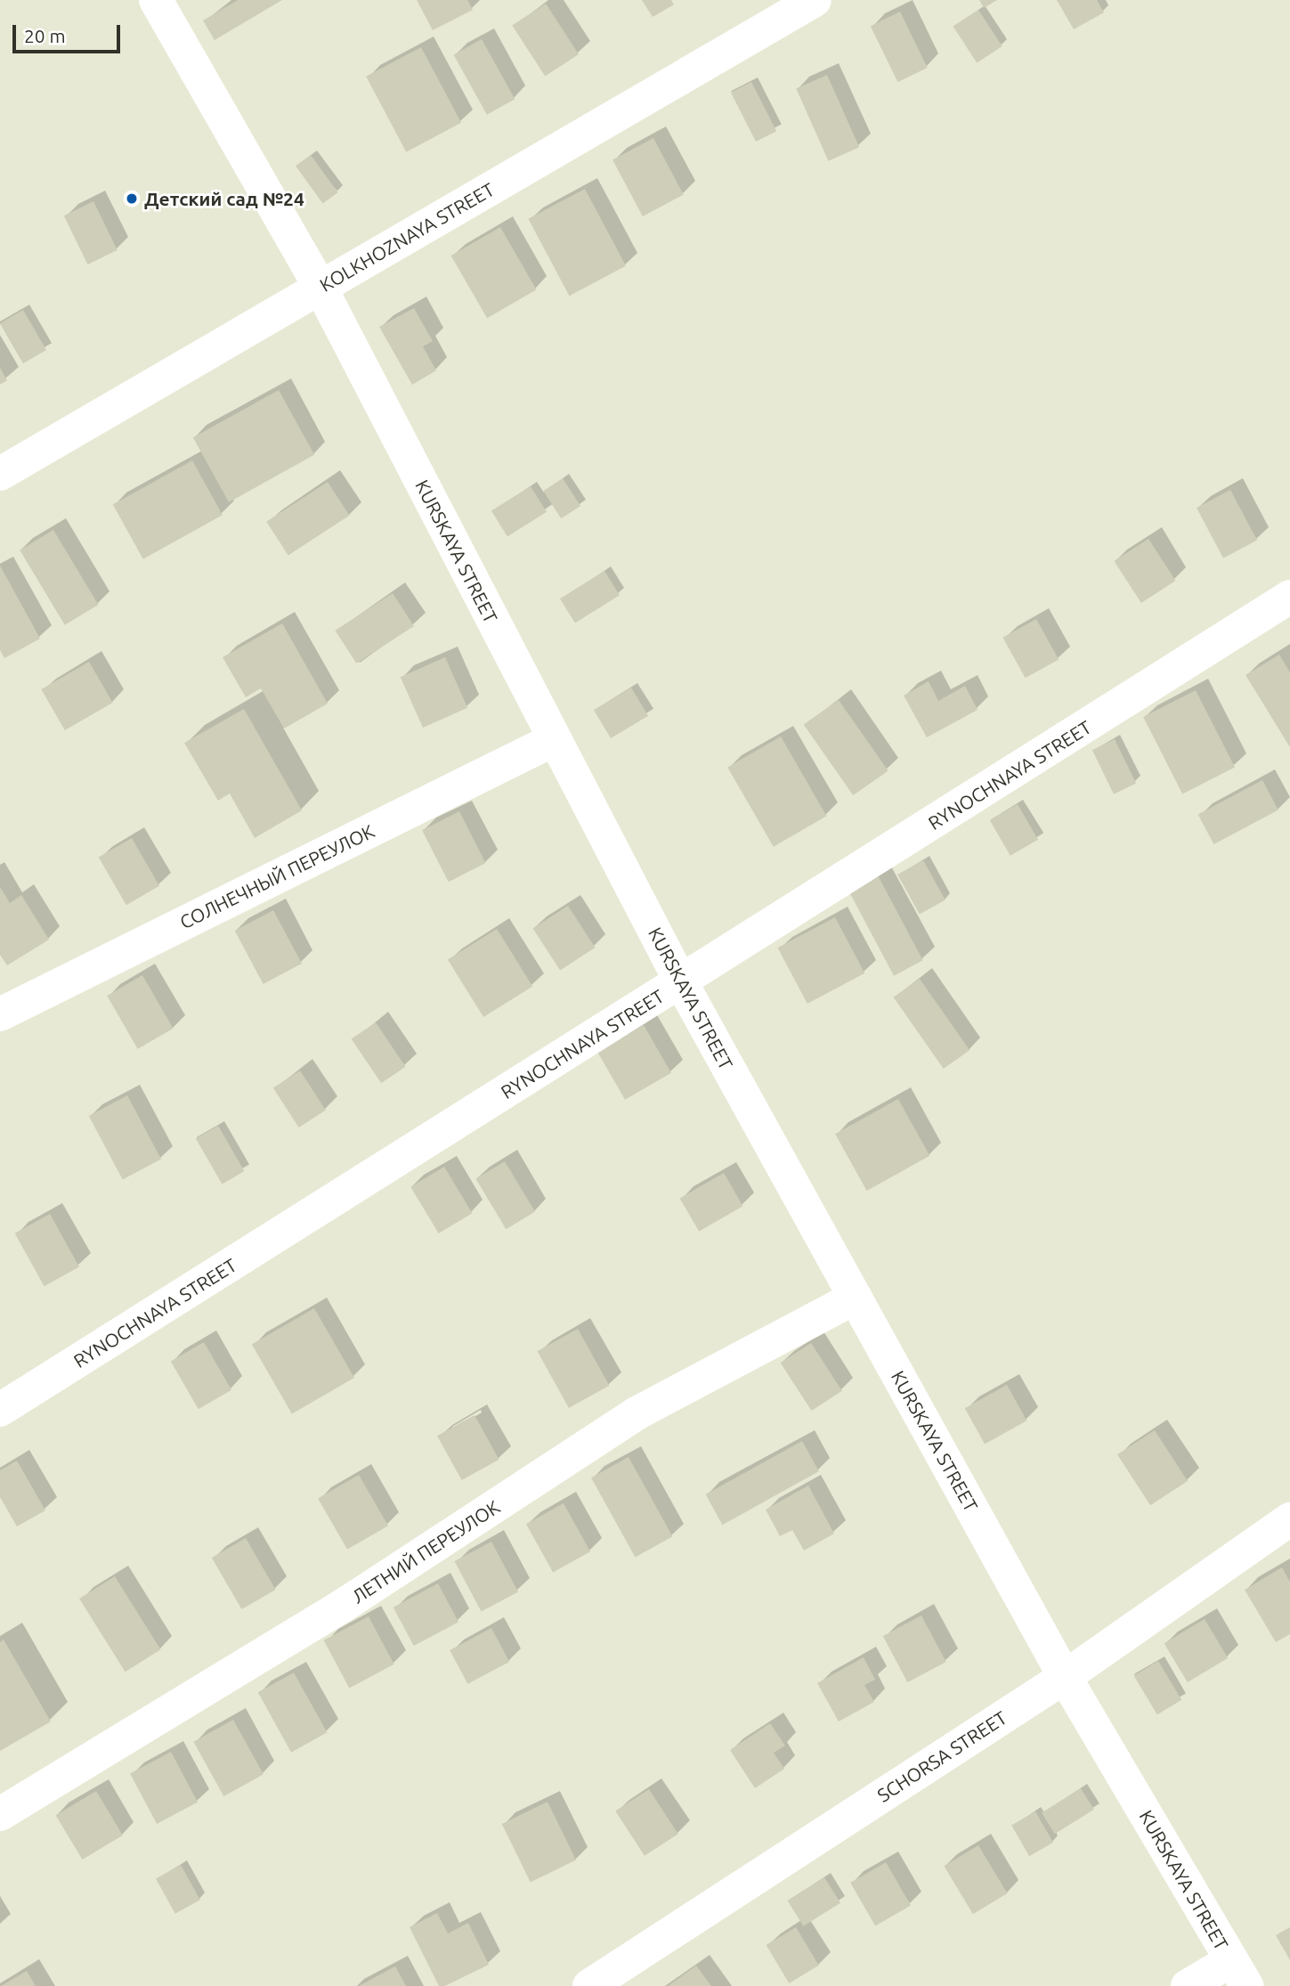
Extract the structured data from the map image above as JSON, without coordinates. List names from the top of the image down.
{
  "streets": {
    "street": [
      "KOLKHOZNAYA STREET",
      "KURSKAYA STREET",
      "RYNOCHNAYA STREET",
      "СОЛНЕЧНЫЙ ПЕРЕУЛОК",
      "ЛЕТНИЙ ПЕРЕУЛОК",
      "SCHORSA STREET"
    ]
  },
  "crossings": [
    ["KOLKHOZNAYA STREET", "KURSKAYA STREET"],
    ["KURSKAYA STREET", "RYNOCHNAYA STREET"],
    ["KURSKAYA STREET", "СОЛНЕЧНЫЙ ПЕРЕУЛОК"],
    ["KURSKAYA STREET", "ЛЕТНИЙ ПЕРЕУЛОК"],
    ["KURSKAYA STREET", "SCHORSA STREET"]
  ],
  "places": ["Детский сад №24"],
  "scale_bar": "20 m"
}
